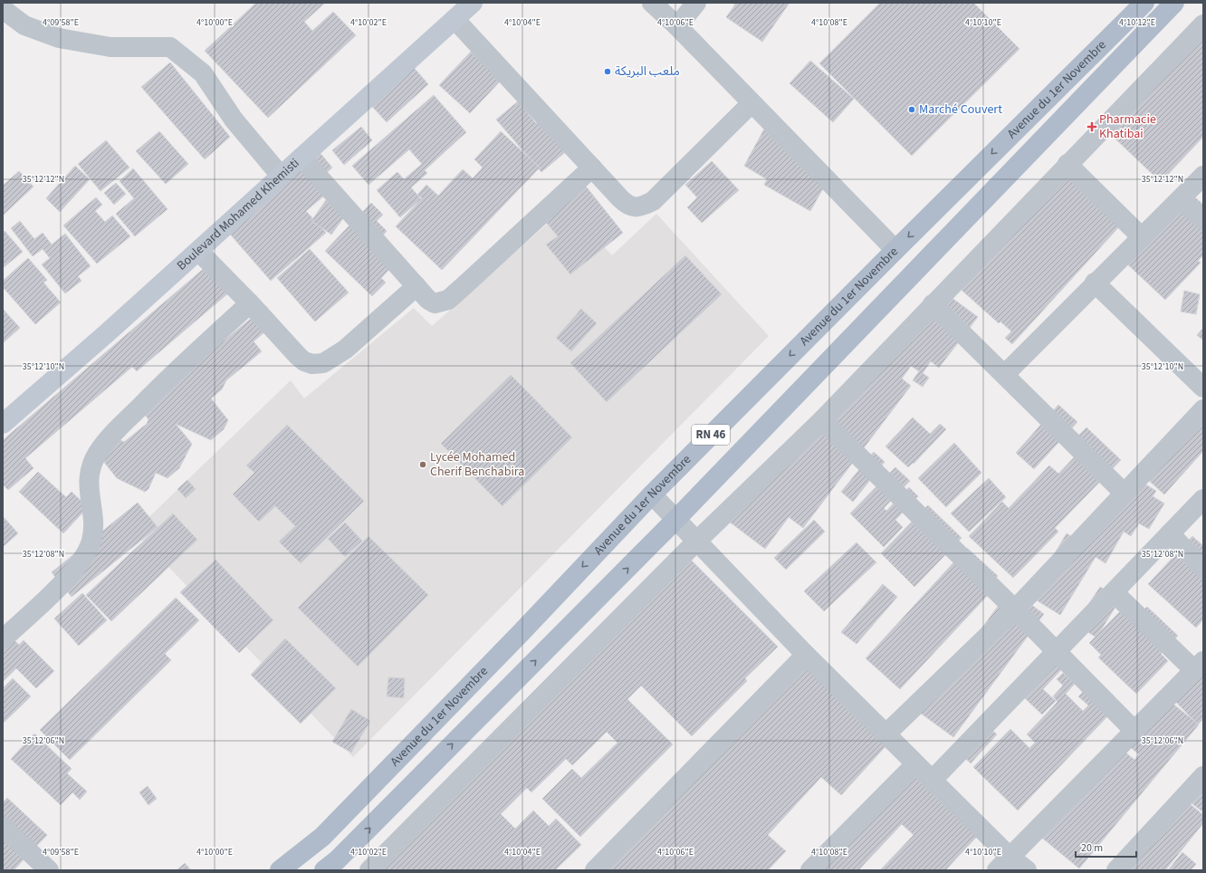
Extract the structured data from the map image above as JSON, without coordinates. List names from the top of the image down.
{
  "streets": {
    "main road": ["Avenue du 1er Novembre", "Boulevard Mohamed Khemisti", "RN 46"]
  },
  "places": {
    "other": ["ملعب البريكة", "Marché Couvert", "Lycée Mohamed Cherif Benchabira"],
    "health": ["Pharmacie Khatibai"]
  },
  "scale_bar": "20 m",
  "coordinates": [
    "4°09'58\"E",
    "4°10'00\"E",
    "4°10'02\"E",
    "4°10'04\"E",
    "4°10'06\"E",
    "4°10'08\"E",
    "4°10'10\"E",
    "4°10'12\"E",
    "35°12'12\"N",
    "35°12'10\"N",
    "35°12'08\"N",
    "35°12'06\"N"
  ]
}
